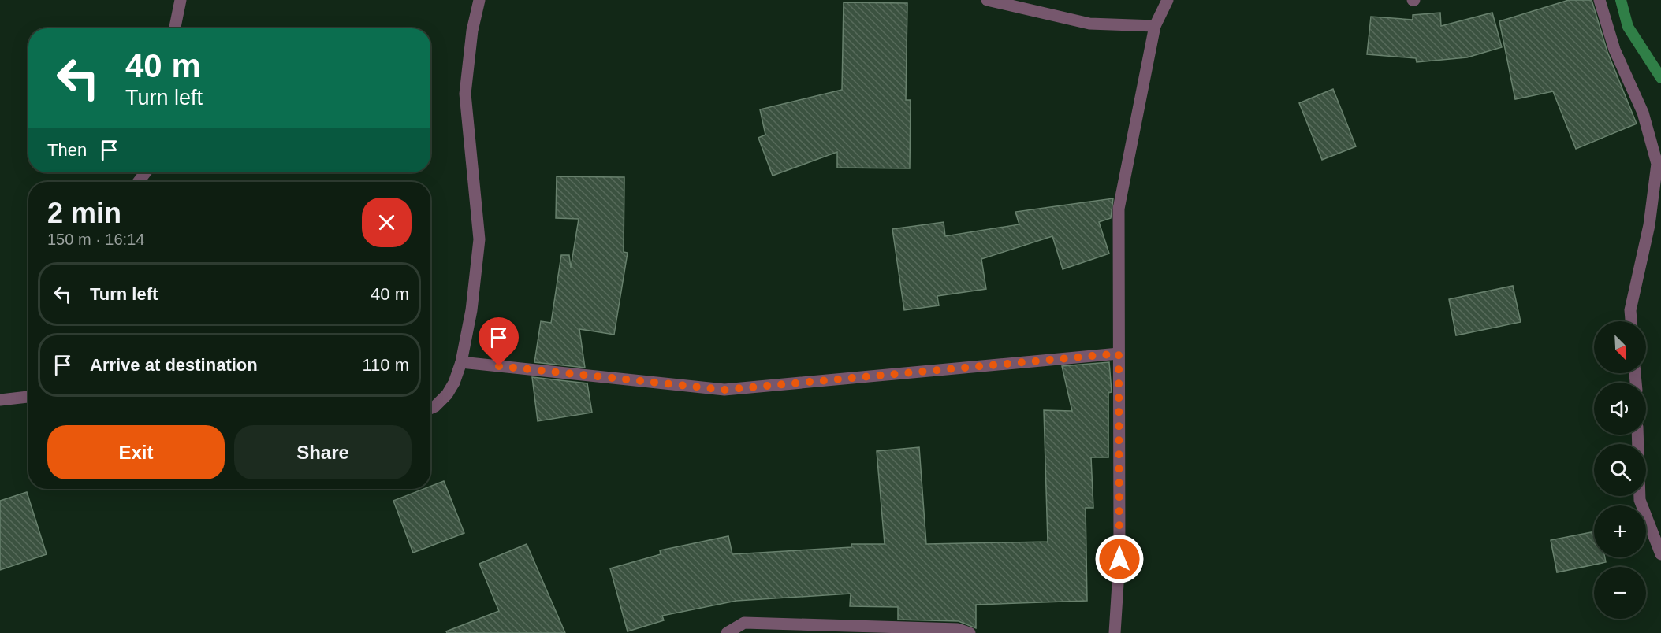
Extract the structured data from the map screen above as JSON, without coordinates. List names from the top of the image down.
{
  "north": "bottom right",
  "page": {
    "turn": ["40 m", "Turn left"],
    "then": "Then",
    "heading": ["2 min", "150 m · 16:14"],
    "list": [
      {
        "name": "Turn left",
        "value": "40 m"
      },
      {
        "name": "Arrive at destination",
        "value": "110 m"
      }
    ],
    "map_buttons": ["+", "−"],
    "buttons": ["Exit", "Share"]
  }
}
